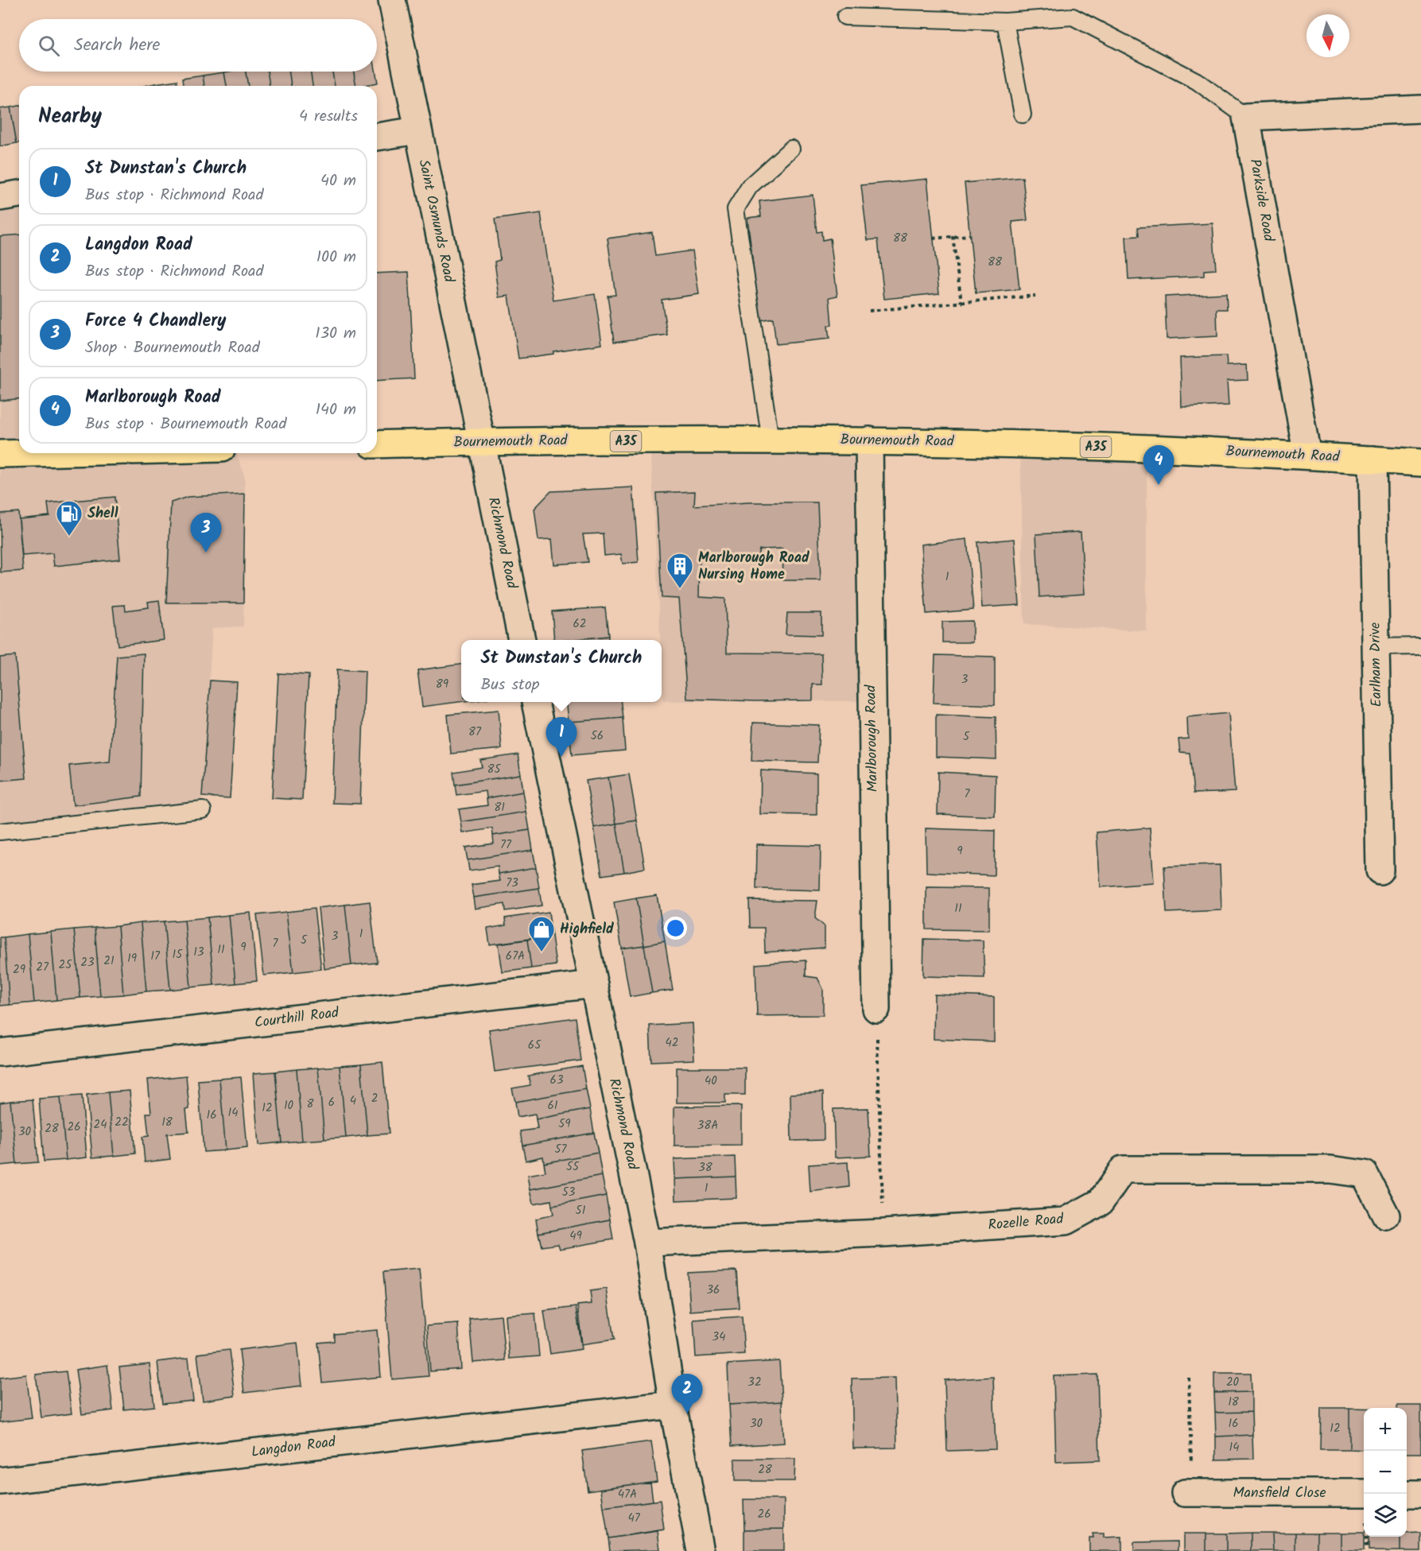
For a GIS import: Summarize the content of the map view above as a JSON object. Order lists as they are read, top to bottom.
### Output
{
  "streets": {
    "highway": ["A35", "Bournemouth Road"],
    "street": [
      "Parkside Road",
      "Saint Osmunds Road",
      "Richmond Road",
      "Earlham Drive",
      "Marlborough Road",
      "Courthill Road",
      "Rozelle Road",
      "Langdon Road",
      "Mansfield Close"
    ]
  },
  "crossings": [
    ["Parkside Road", "Bournemouth Road"],
    ["Saint Osmunds Road", "Bournemouth Road"],
    ["Saint Osmunds Road", "Richmond Road"],
    ["Bournemouth Road", "Richmond Road"],
    ["Bournemouth Road", "Earlham Drive"],
    ["Bournemouth Road", "Marlborough Road"],
    ["Richmond Road", "Courthill Road"],
    ["Richmond Road", "Rozelle Road"],
    ["Richmond Road", "Langdon Road"]
  ],
  "places": {
    "fuel station": ["Shell"],
    "building": ["Marlborough Road Nursing Home"],
    "shop": ["Highfield"]
  },
  "house_numbers": [
    "88",
    "88",
    "1",
    "62",
    "3",
    "89",
    "87",
    "56",
    "5",
    "85",
    "7",
    "81",
    "77",
    "9",
    "73",
    "11",
    "1",
    "3",
    "5",
    "7",
    "9",
    "11",
    "13",
    "15",
    "17",
    "67A",
    "19",
    "21",
    "23",
    "25",
    "27",
    "29",
    "42",
    "65",
    "63",
    "40",
    "2",
    "4",
    "6",
    "8",
    "10",
    "61",
    "12",
    "14",
    "16",
    "22",
    "18",
    "59",
    "24",
    "38A",
    "26",
    "28",
    "30",
    "57",
    "55",
    "38",
    "1",
    "53",
    "51",
    "49",
    "36",
    "34",
    "32",
    "20",
    "18",
    "30",
    "16",
    "12",
    "14",
    "28",
    "47A",
    "26",
    "47"
  ],
  "north": "bottom",
  "page": {
    "search": "Search here",
    "heading": ["Nearby", "4 results"],
    "list": [
      {
        "mark": "1",
        "name": "St Dunstan's Church",
        "note": "Bus stop · Richmond Road",
        "value": "40 m"
      },
      {
        "mark": "2",
        "name": "Langdon Road",
        "note": "Bus stop · Richmond Road",
        "value": "100 m"
      },
      {
        "mark": "3",
        "name": "Force 4 Chandlery",
        "note": "Shop · Bournemouth Road",
        "value": "130 m"
      },
      {
        "mark": "4",
        "name": "Marlborough Road",
        "note": "Bus stop · Bournemouth Road",
        "value": "140 m"
      }
    ],
    "pins": [
      "4",
      "3",
      "1",
      "2"
    ],
    "popup": ["St Dunstan's Church", "Bus stop"],
    "map_buttons": ["+", "−"]
  }
}
